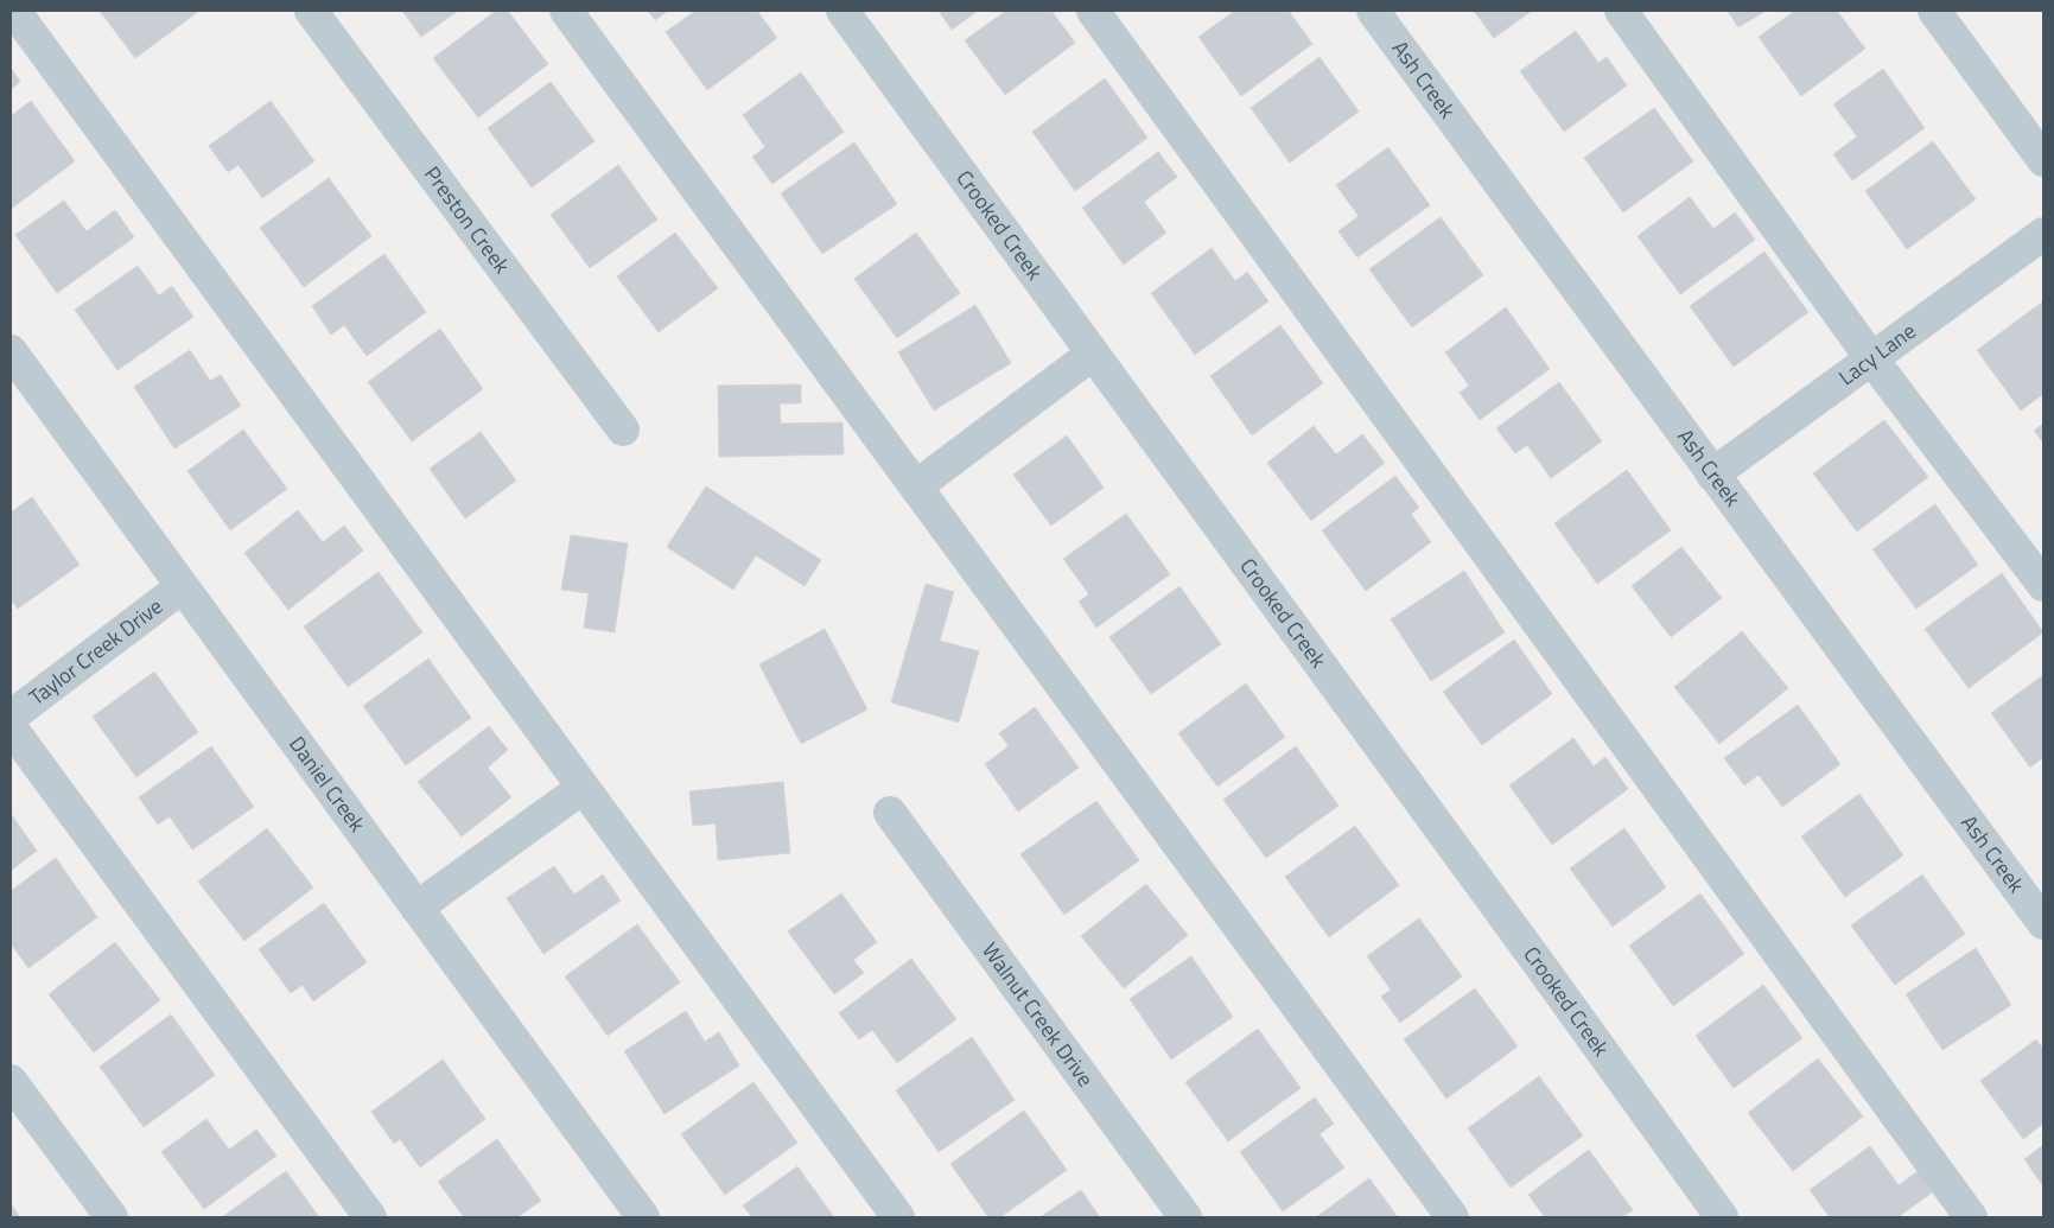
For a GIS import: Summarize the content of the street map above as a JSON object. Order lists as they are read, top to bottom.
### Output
{
  "streets": {
    "street": [
      "Ash Creek",
      "Preston Creek",
      "Crooked Creek",
      "Lacy Lane",
      "Taylor Creek Drive",
      "Daniel Creek",
      "Walnut Creek Drive"
    ]
  },
  "crossings": [
    ["Ash Creek", "Lacy Lane"],
    ["Taylor Creek Drive", "Daniel Creek"]
  ]
}
